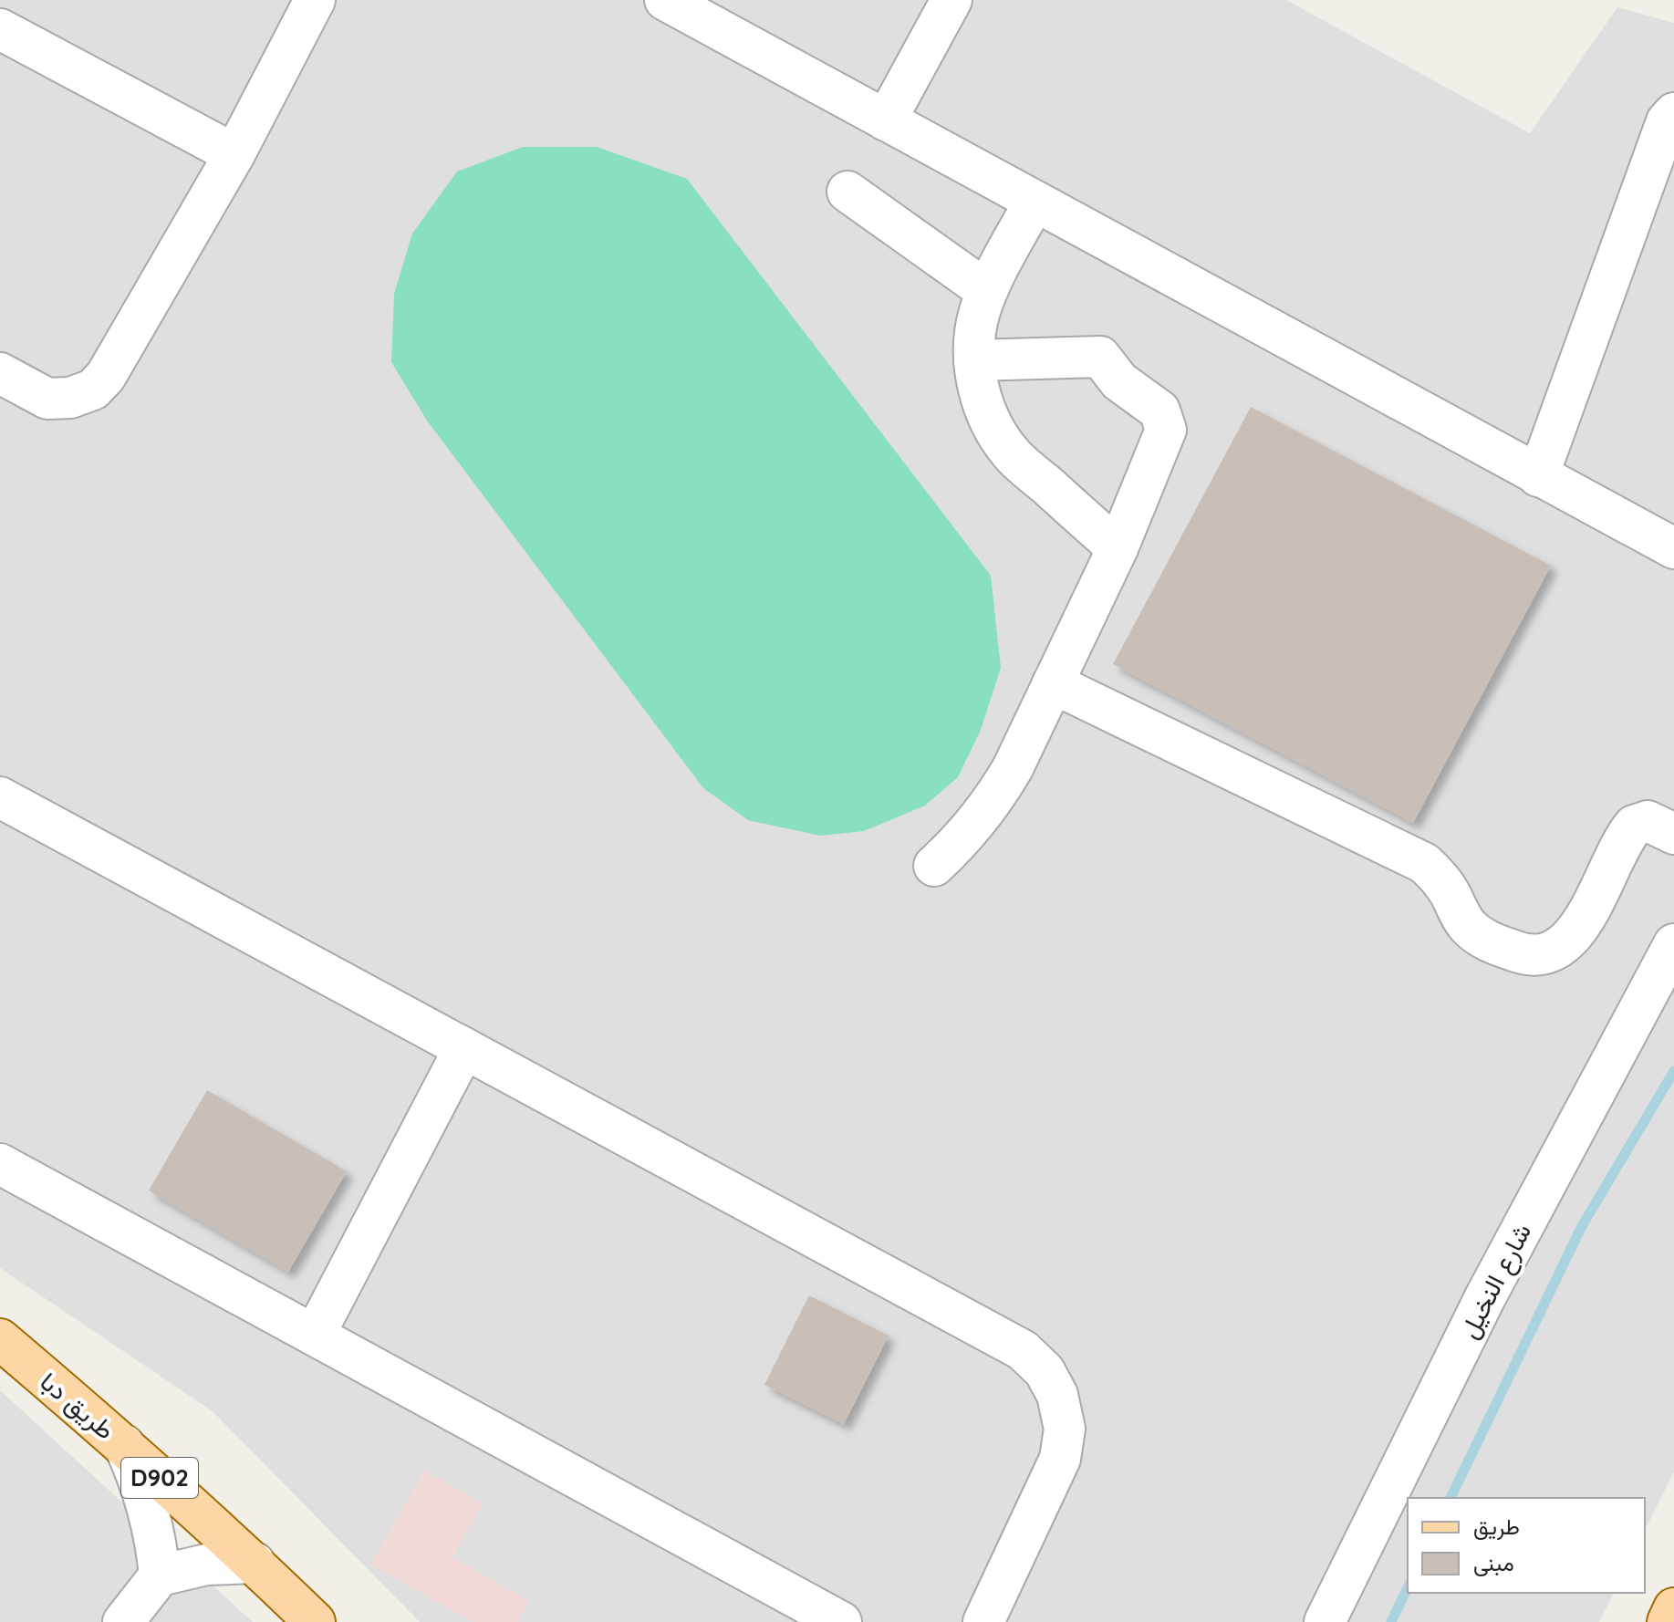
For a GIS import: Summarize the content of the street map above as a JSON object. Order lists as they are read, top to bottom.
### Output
{
  "streets": {
    "main road": ["طريق دبا", "D902"],
    "street": ["شارع النخيل"]
  },
  "legend": ["طريق", "مبنى"]
}
